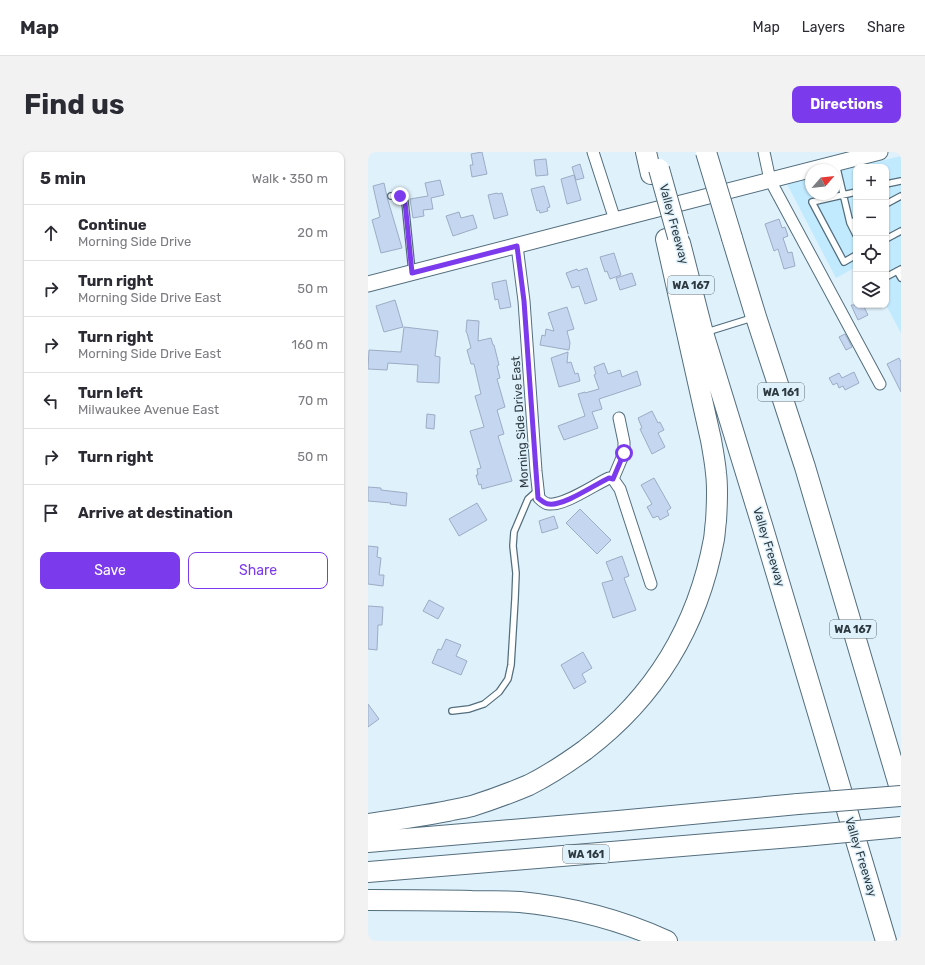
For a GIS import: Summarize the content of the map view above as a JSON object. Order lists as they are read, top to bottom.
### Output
{
  "streets": {
    "highway": ["Valley Freeway", "WA 167", "WA 161"],
    "street": ["Morning Side Drive East"]
  },
  "crossings": [
    ["WA 167", "WA 161"]
  ],
  "north": "top right",
  "page": {
    "header": "Map",
    "nav": ["Map", "Layers", "Share"],
    "buttons": [
      "Directions",
      ["Save", "Share"]
    ],
    "title": "Find us",
    "heading": ["5 min", "Walk · 350 m"],
    "map_buttons": ["+", "−"],
    "list": [
      ["Continue", "Morning Side Drive", "20 m"],
      ["Turn right", "Morning Side Drive East", "50 m"],
      ["Turn right", "Morning Side Drive East", "160 m"],
      ["Turn left", "Milwaukee Avenue East", "70 m"],
      ["Turn right", "50 m"],
      "Arrive at destination"
    ]
  }
}
